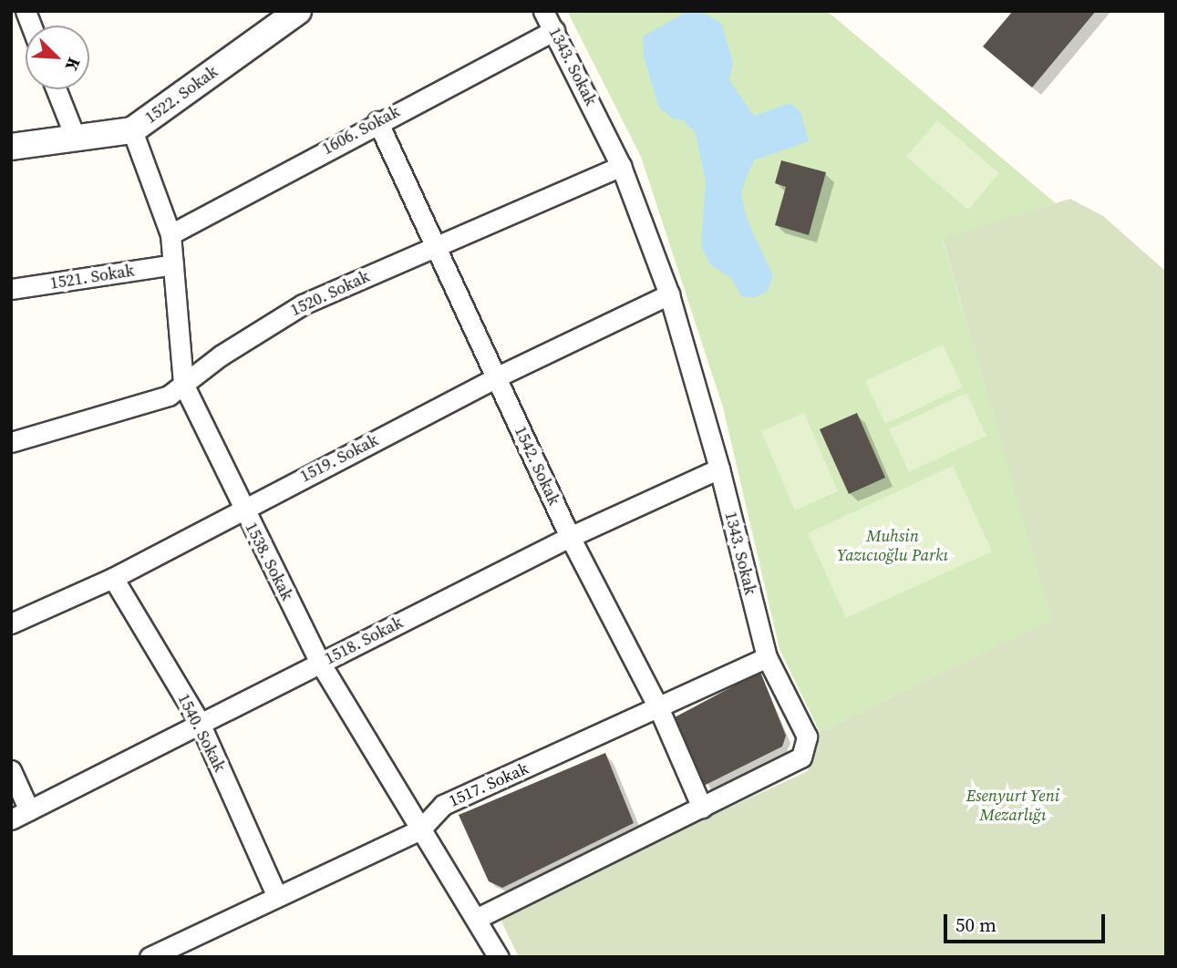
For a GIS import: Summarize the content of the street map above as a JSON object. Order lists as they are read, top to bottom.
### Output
{
  "streets": {
    "street": [
      "1343. Sokak",
      "1522. Sokak",
      "1606. Sokak",
      "1521. Sokak",
      "1520. Sokak",
      "1519. Sokak",
      "1542. Sokak",
      "1538. Sokak",
      "1518. Sokak",
      "1540. Sokak",
      "1517. Sokak"
    ]
  },
  "crossings": [
    ["1343. Sokak", "1606. Sokak"],
    ["1343. Sokak", "1520. Sokak"],
    ["1343. Sokak", "1519. Sokak"],
    ["1343. Sokak", "1542. Sokak"],
    ["1343. Sokak", "1538. Sokak"],
    ["1343. Sokak", "1518. Sokak"],
    ["1343. Sokak", "1517. Sokak"],
    ["1522. Sokak", "1538. Sokak"],
    ["1606. Sokak", "1542. Sokak"],
    ["1606. Sokak", "1538. Sokak"],
    ["1521. Sokak", "1538. Sokak"],
    ["1520. Sokak", "1542. Sokak"],
    ["1520. Sokak", "1538. Sokak"],
    ["1519. Sokak", "1542. Sokak"],
    ["1519. Sokak", "1538. Sokak"],
    ["1519. Sokak", "1540. Sokak"],
    ["1542. Sokak", "1518. Sokak"],
    ["1542. Sokak", "1517. Sokak"],
    ["1538. Sokak", "1518. Sokak"],
    ["1538. Sokak", "1517. Sokak"],
    ["1518. Sokak", "1540. Sokak"],
    ["1540. Sokak", "1517. Sokak"]
  ],
  "parks": ["Muhsin Yazıcıoğlu Parkı", "Esenyurt Yeni Mezarlığı"],
  "scale_bar": "50 m",
  "north": "bottom right"
}
